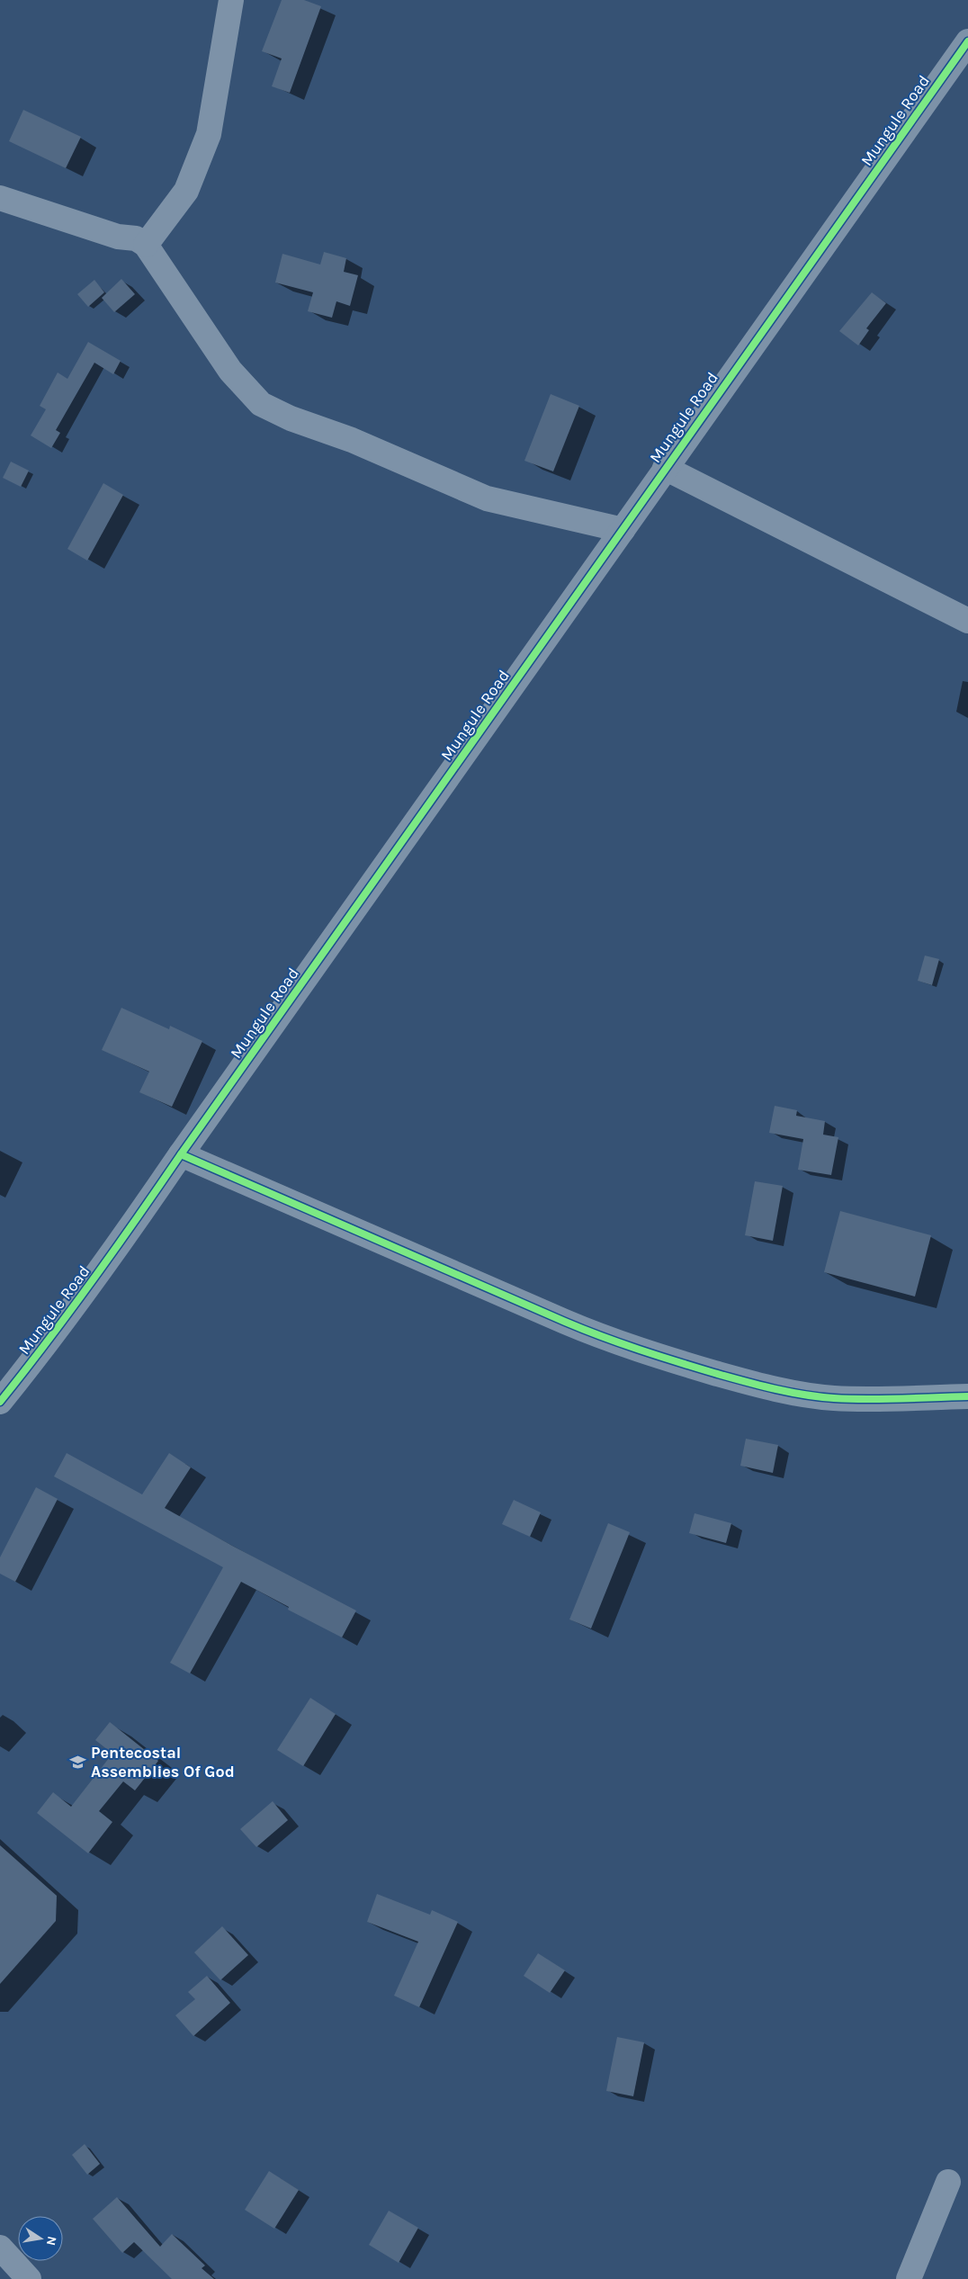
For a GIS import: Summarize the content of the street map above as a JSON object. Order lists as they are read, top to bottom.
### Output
{
  "streets": {
    "street": ["Mungule Road"]
  },
  "places": {
    "school or university": ["Pentecostal Assemblies Of God"]
  },
  "north": "right"
}
